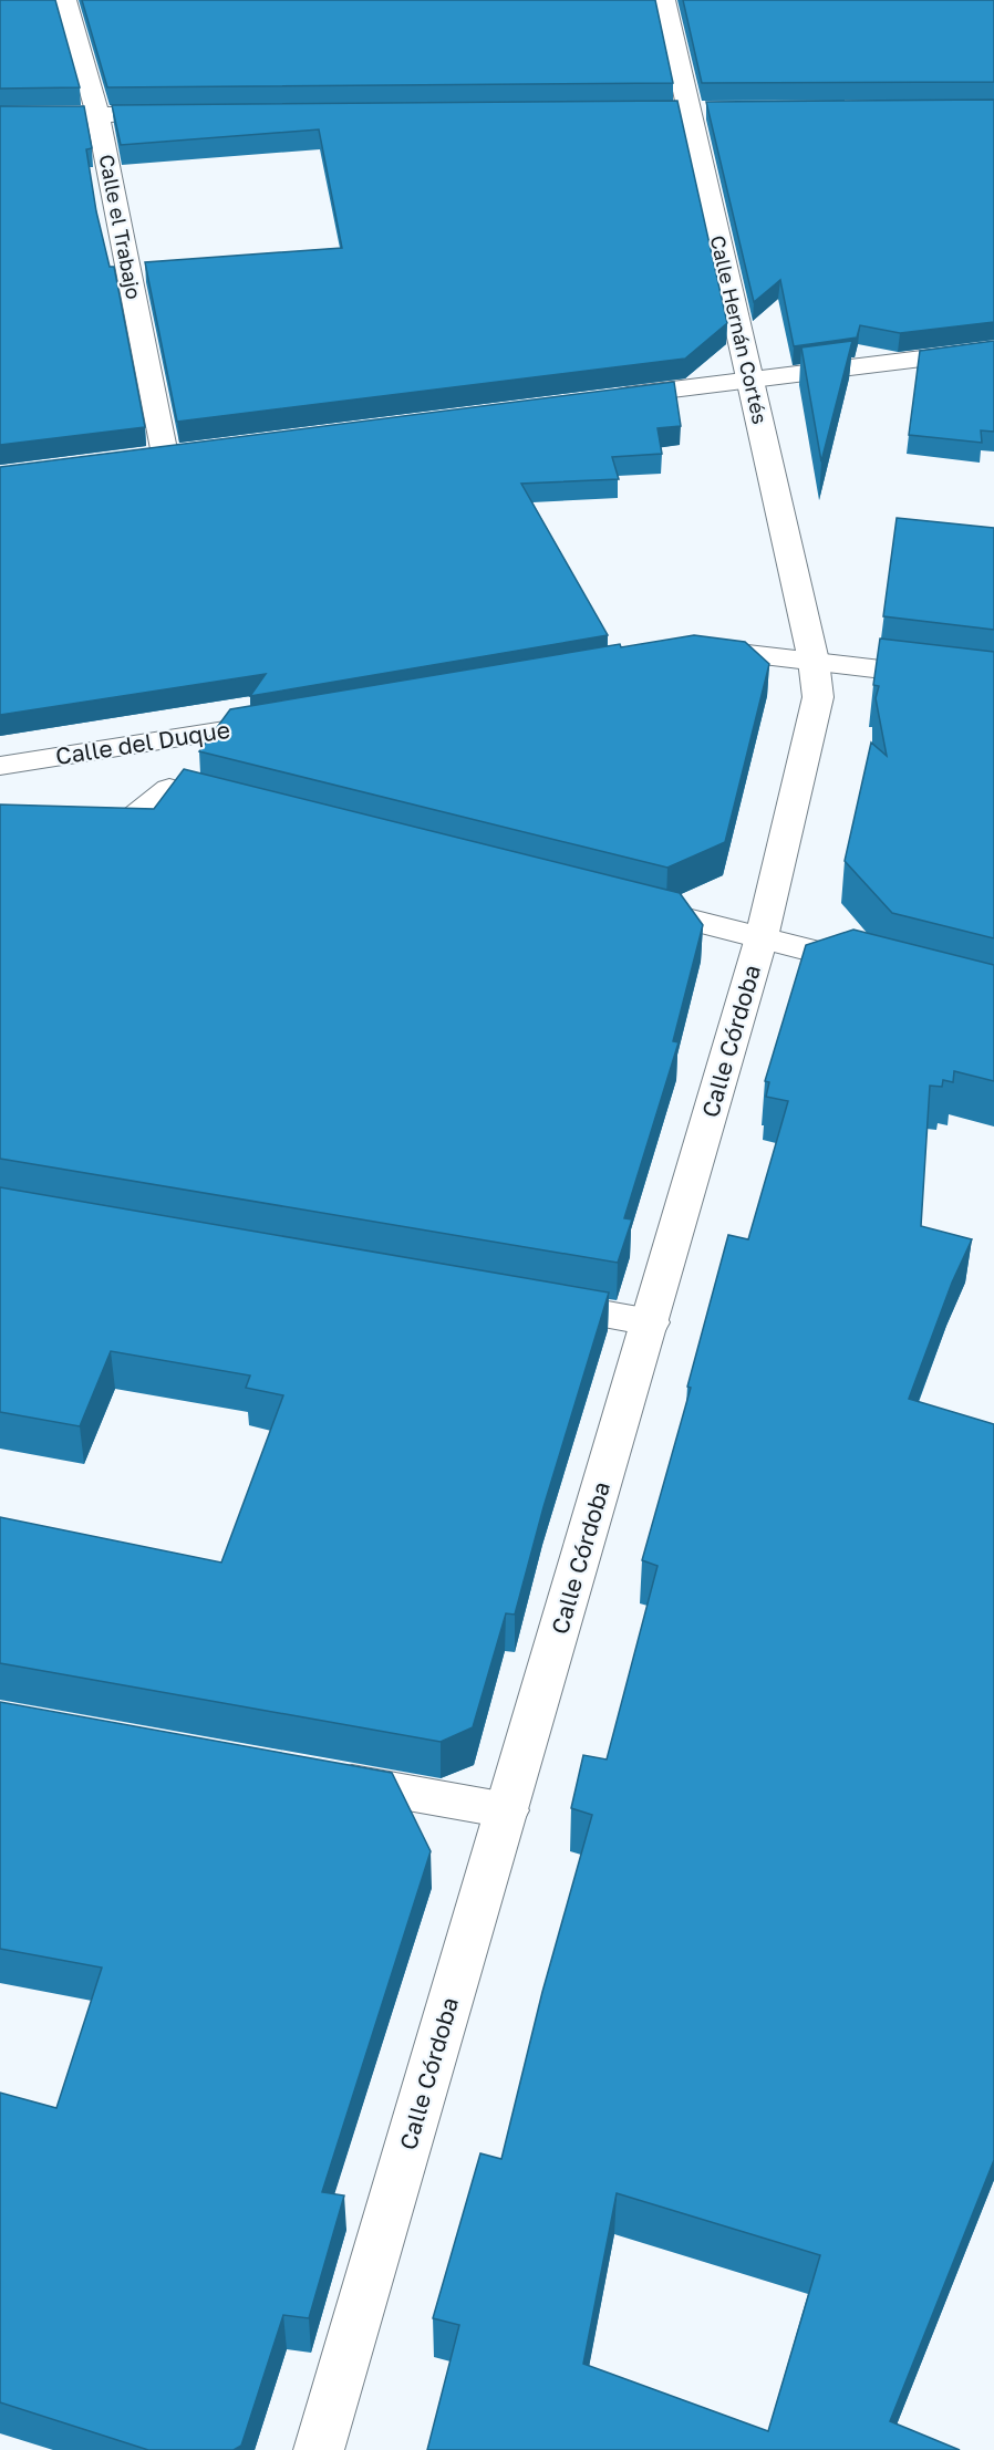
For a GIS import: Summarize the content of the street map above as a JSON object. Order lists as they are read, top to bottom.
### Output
{
  "streets": {
    "main road": [
      "Calle el Trabajo",
      "Calle Hernán Cortés",
      "Calle del Duque",
      "Calle Córdoba"
    ]
  },
  "crossings": [
    ["Calle Hernán Cortés", "Calle Córdoba"]
  ]
}
